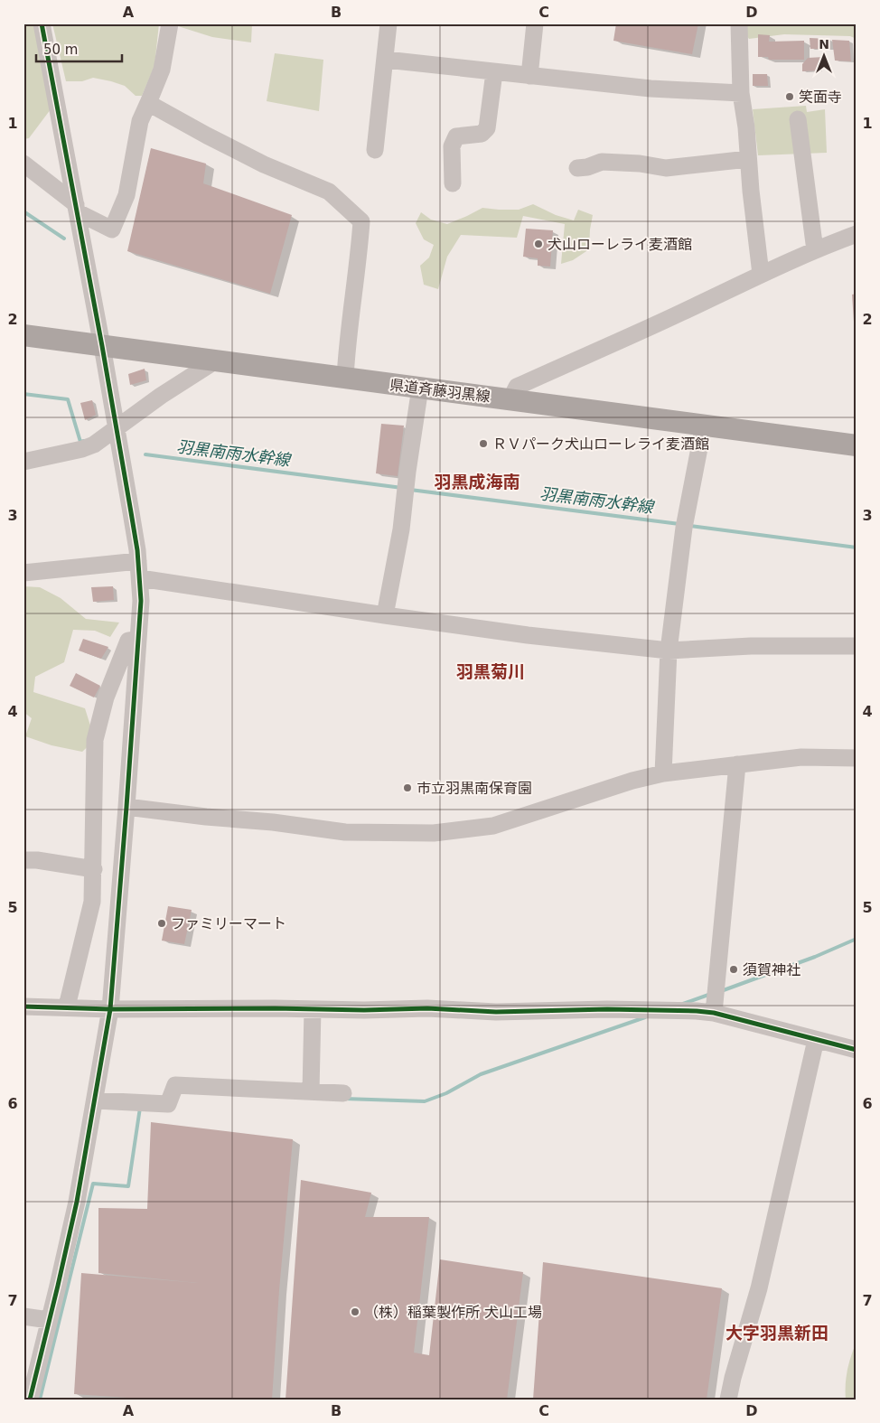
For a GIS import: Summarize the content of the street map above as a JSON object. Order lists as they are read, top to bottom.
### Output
{
  "streets": {
    "main road": ["県道斉藤羽黒線"]
  },
  "districts": ["羽黒成海南", "羽黒菊川", "大字羽黒新田"],
  "water": ["羽黒南雨水幹線"],
  "places": [
    "笑面寺",
    "犬山ローレライ麦酒館",
    "ＲＶパーク犬山ローレライ麦酒館",
    "市立羽黒南保育園",
    "ファミリーマート",
    "須賀神社",
    "（株）稲葉製作所 犬山工場"
  ],
  "scale_bar": "50 m",
  "north": "top",
  "grid": {
    "columns": [
      "A",
      "B",
      "C",
      "D"
    ],
    "rows": [
      "1",
      "2",
      "3",
      "4",
      "5",
      "6",
      "7"
    ]
  }
}
